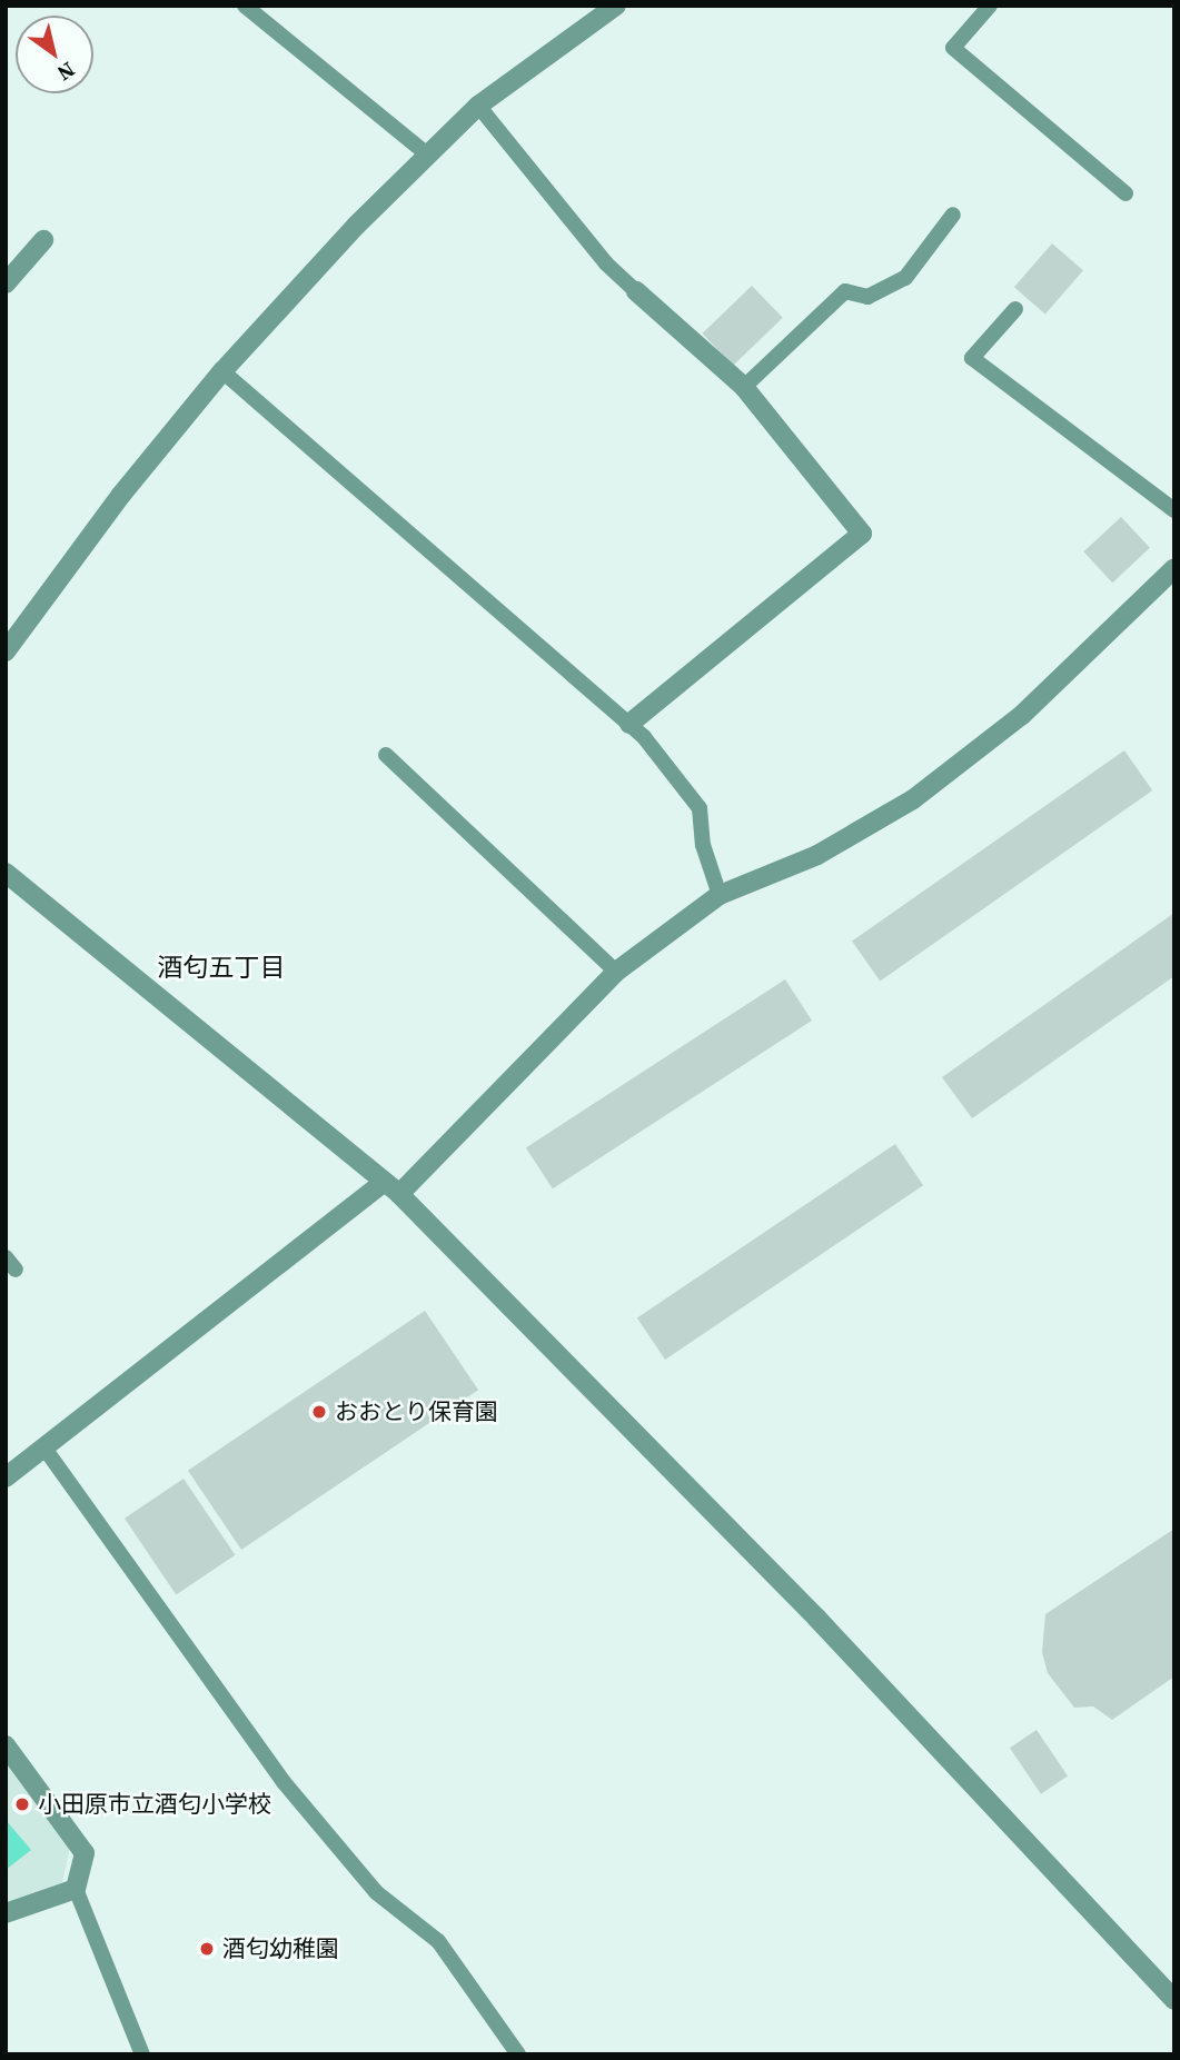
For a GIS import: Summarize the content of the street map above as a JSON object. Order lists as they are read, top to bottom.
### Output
{
  "districts": ["酒匂五丁目"],
  "places": ["おおとり保育園", "小田原市立酒匂小学校", "酒匂幼稚園"],
  "north": "bottom right"
}
